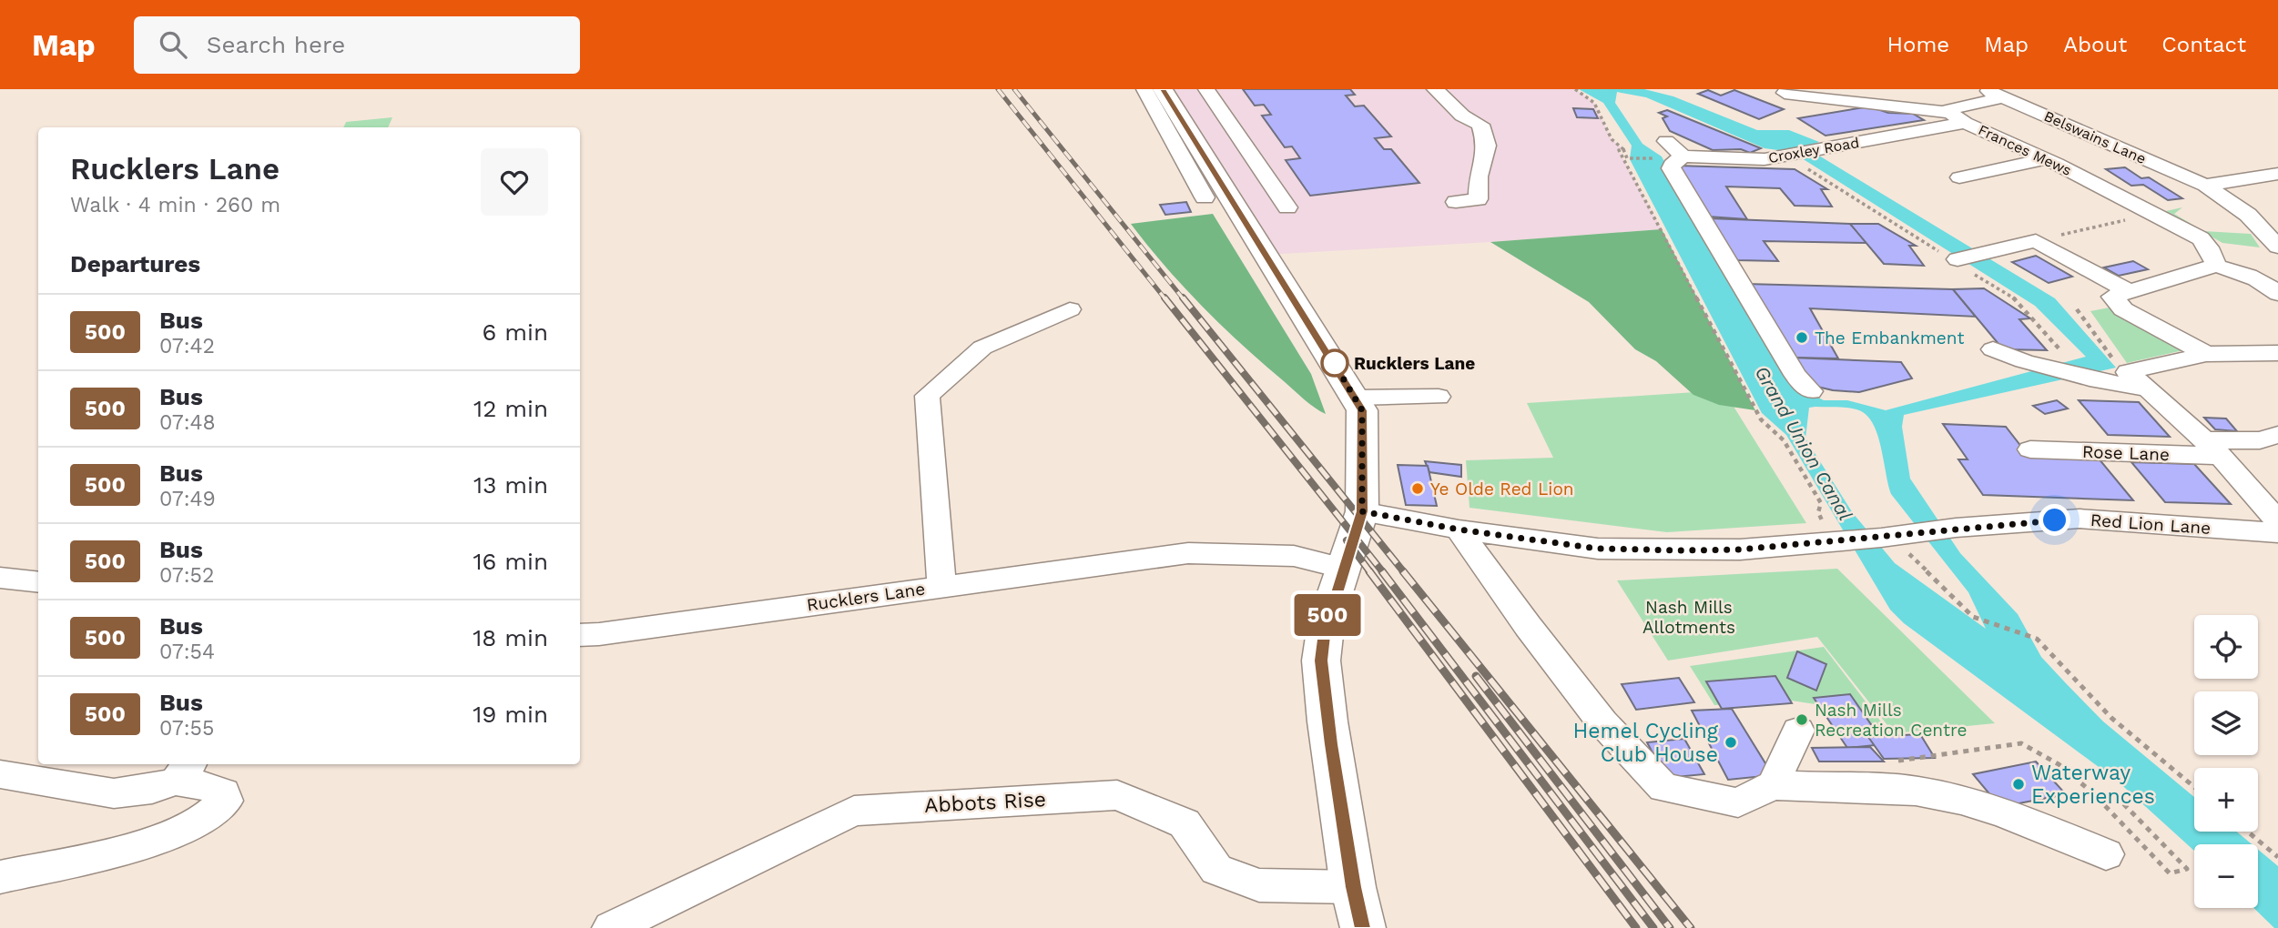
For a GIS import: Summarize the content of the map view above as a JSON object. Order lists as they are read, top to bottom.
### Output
{
  "streets": {
    "street": [
      "Belswains Lane",
      "Croxley Road",
      "Frances Mews",
      "Rose Lane",
      "Red Lion Lane",
      "Rucklers Lane",
      "Abbots Rise"
    ]
  },
  "crossings": [
    ["Belswains Lane", "Frances Mews"],
    ["Croxley Road", "Frances Mews"]
  ],
  "water": ["Grand Union Canal"],
  "parks": ["Nash Mills Allotments"],
  "places": [
    "The Embankment",
    "Rucklers Lane",
    "Ye Olde Red Lion",
    "Nash Mills Recreation Centre",
    "Hemel Cycling Club House",
    "Waterway Experiences"
  ],
  "lines": ["bus line 500"],
  "page": {
    "header": "Map",
    "search": "Search here",
    "nav": [
      "Home",
      "Map",
      "About",
      "Contact"
    ],
    "on_map": "500",
    "heading": [
      ["Rucklers Lane", "Walk · 4 min · 260 m"],
      "Departures"
    ],
    "list": [
      {
        "mark": "500",
        "name": "Bus",
        "note": "07:42",
        "value": "6 min"
      },
      {
        "mark": "500",
        "name": "Bus",
        "note": "07:48",
        "value": "12 min"
      },
      {
        "mark": "500",
        "name": "Bus",
        "note": "07:49",
        "value": "13 min"
      },
      {
        "mark": "500",
        "name": "Bus",
        "note": "07:52",
        "value": "16 min"
      },
      {
        "mark": "500",
        "name": "Bus",
        "note": "07:54",
        "value": "18 min"
      },
      {
        "mark": "500",
        "name": "Bus",
        "note": "07:55",
        "value": "19 min"
      }
    ],
    "map_buttons": ["+", "−"]
  }
}
